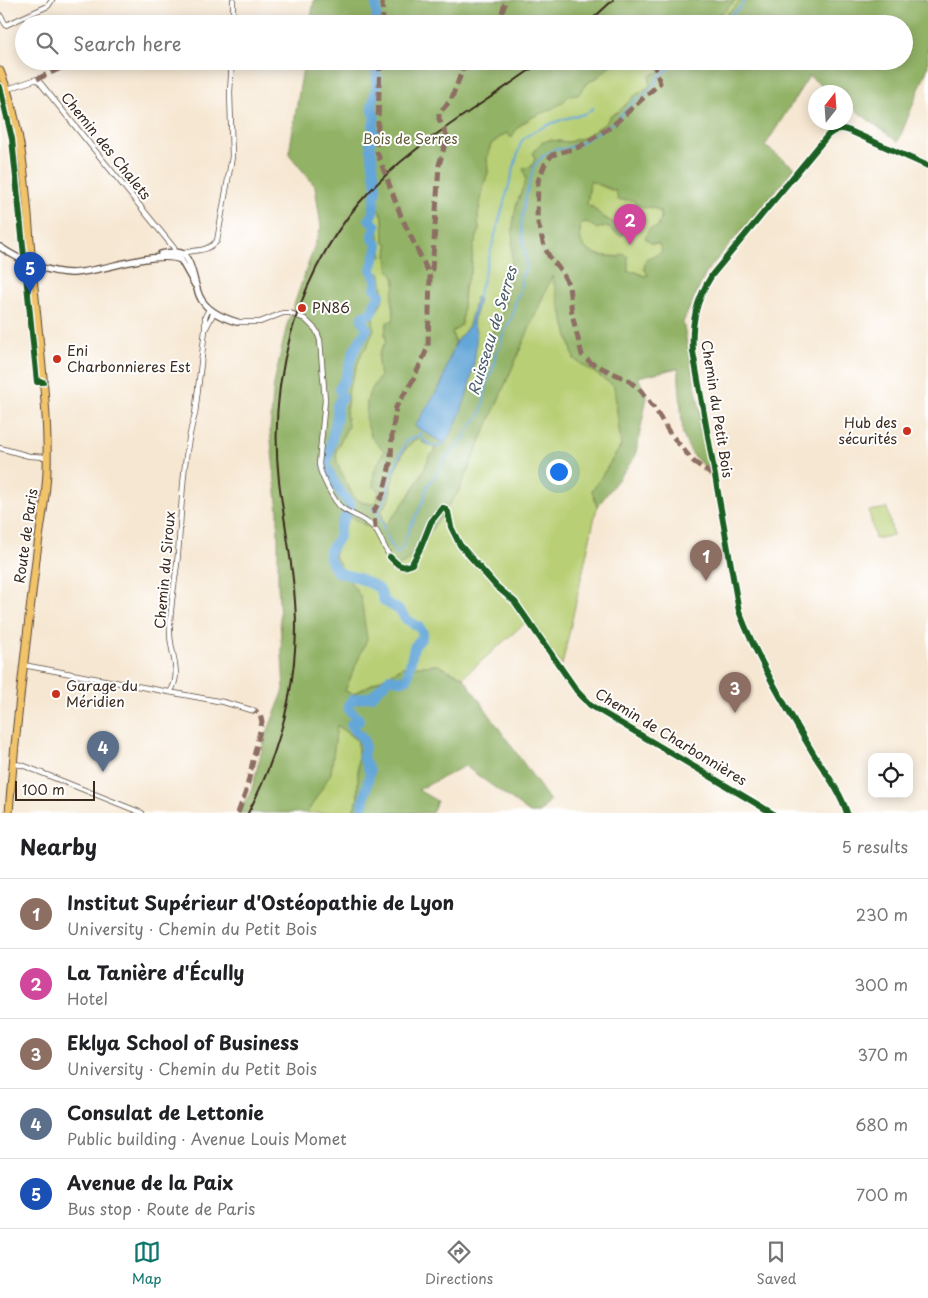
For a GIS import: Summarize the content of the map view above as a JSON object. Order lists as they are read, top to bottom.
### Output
{
  "streets": {
    "main road": ["Route de Paris"],
    "street": [
      "Chemin des Chalets",
      "Chemin du Petit Bois",
      "Chemin du Siroux",
      "Chemin de Charbonnières"
    ]
  },
  "crossings": [
    ["Chemin des Chalets", "Route de Paris"]
  ],
  "water": ["Ruisseau de Serres"],
  "parks": ["Bois de Serres"],
  "places": [
    "PN86",
    "Eni Charbonnieres Est",
    "Hub des sécurités",
    "Garage du Méridien"
  ],
  "scale_bar": "100 m",
  "north": "top",
  "page": {
    "search": "Search here",
    "pins": [
      "2",
      "5",
      "1",
      "3",
      "4"
    ],
    "scale": "100 m",
    "heading": ["Nearby", "5 results"],
    "list": [
      {
        "mark": "1",
        "name": "Institut Supérieur d'Ostéopathie de Lyon",
        "note": "University · Chemin du Petit Bois",
        "value": "230 m"
      },
      {
        "mark": "2",
        "name": "La Tanière d'Écully",
        "note": "Hotel",
        "value": "300 m"
      },
      {
        "mark": "3",
        "name": "Eklya School of Business",
        "note": "University · Chemin du Petit Bois",
        "value": "370 m"
      },
      {
        "mark": "4",
        "name": "Consulat de Lettonie",
        "note": "Public building · Avenue Louis Momet",
        "value": "680 m"
      },
      {
        "mark": "5",
        "name": "Avenue de la Paix",
        "note": "Bus stop · Route de Paris",
        "value": "700 m"
      }
    ],
    "nav": ["Map", "Directions", "Saved"]
  }
}
